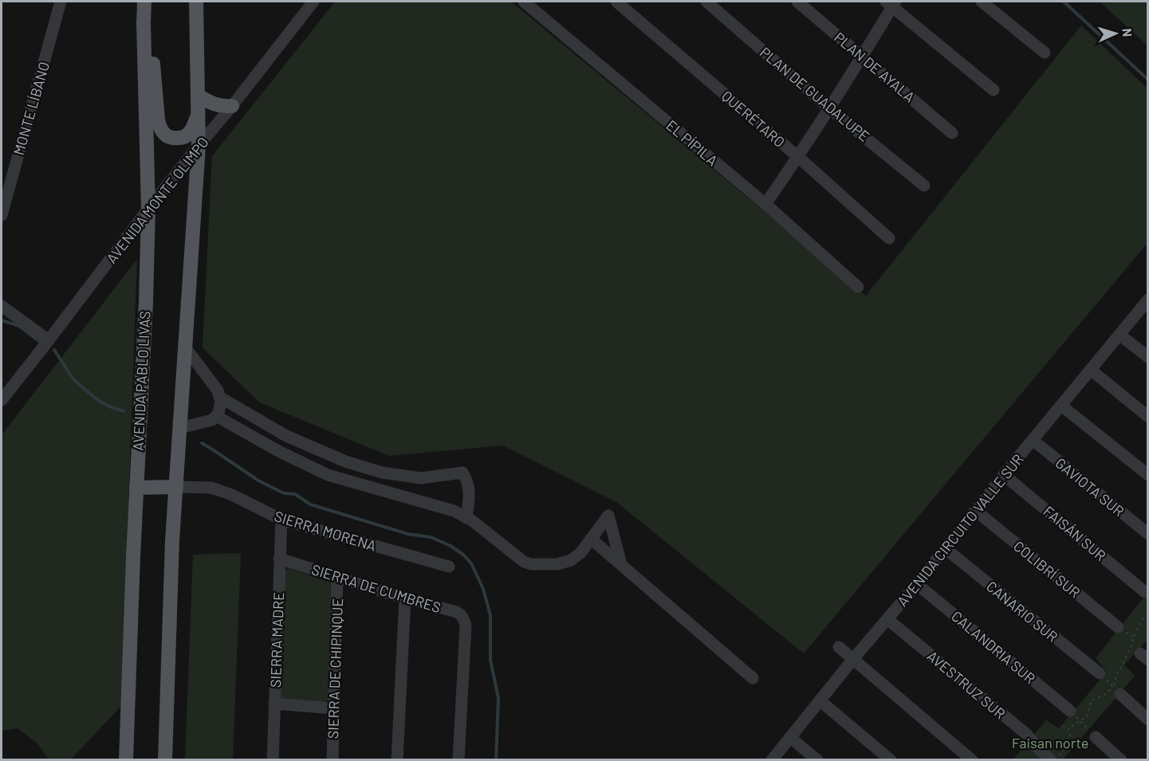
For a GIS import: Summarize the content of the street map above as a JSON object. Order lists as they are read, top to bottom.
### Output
{
  "streets": {
    "main road": ["AVENIDA PABLO LIVAS"],
    "street": [
      "PLAN DE AYALA",
      "PLAN DE GUADALUPE",
      "MONTE LÍBANO",
      "QUERÉTARO",
      "EL PÍPILA",
      "AVENIDA MONTE OLIMPO",
      "GAVIOTA SUR",
      "AVENIDA CIRCUITO VALLE SUR",
      "SIERRA MORENA",
      "FAISÁN SUR",
      "COLIBRÍ SUR",
      "SIERRA DE CUMBRES",
      "CANARIO SUR",
      "SIERRA MADRE",
      "CALANDRIA SUR",
      "SIERRA DE CHIPINQUE",
      "AVESTRUZ SUR"
    ]
  },
  "crossings": [
    ["AVENIDA MONTE OLIMPO", "AVENIDA PABLO LIVAS"],
    ["GAVIOTA SUR", "AVENIDA CIRCUITO VALLE SUR"],
    ["AVENIDA CIRCUITO VALLE SUR", "FAISÁN SUR"],
    ["AVENIDA CIRCUITO VALLE SUR", "COLIBRÍ SUR"],
    ["AVENIDA CIRCUITO VALLE SUR", "CANARIO SUR"],
    ["AVENIDA CIRCUITO VALLE SUR", "CALANDRIA SUR"],
    ["AVENIDA CIRCUITO VALLE SUR", "AVESTRUZ SUR"],
    ["SIERRA MORENA", "SIERRA MADRE"],
    ["SIERRA DE CUMBRES", "SIERRA MADRE"],
    ["SIERRA DE CUMBRES", "SIERRA DE CHIPINQUE"]
  ],
  "parks": ["Faisan norte"],
  "north": "right"
}
